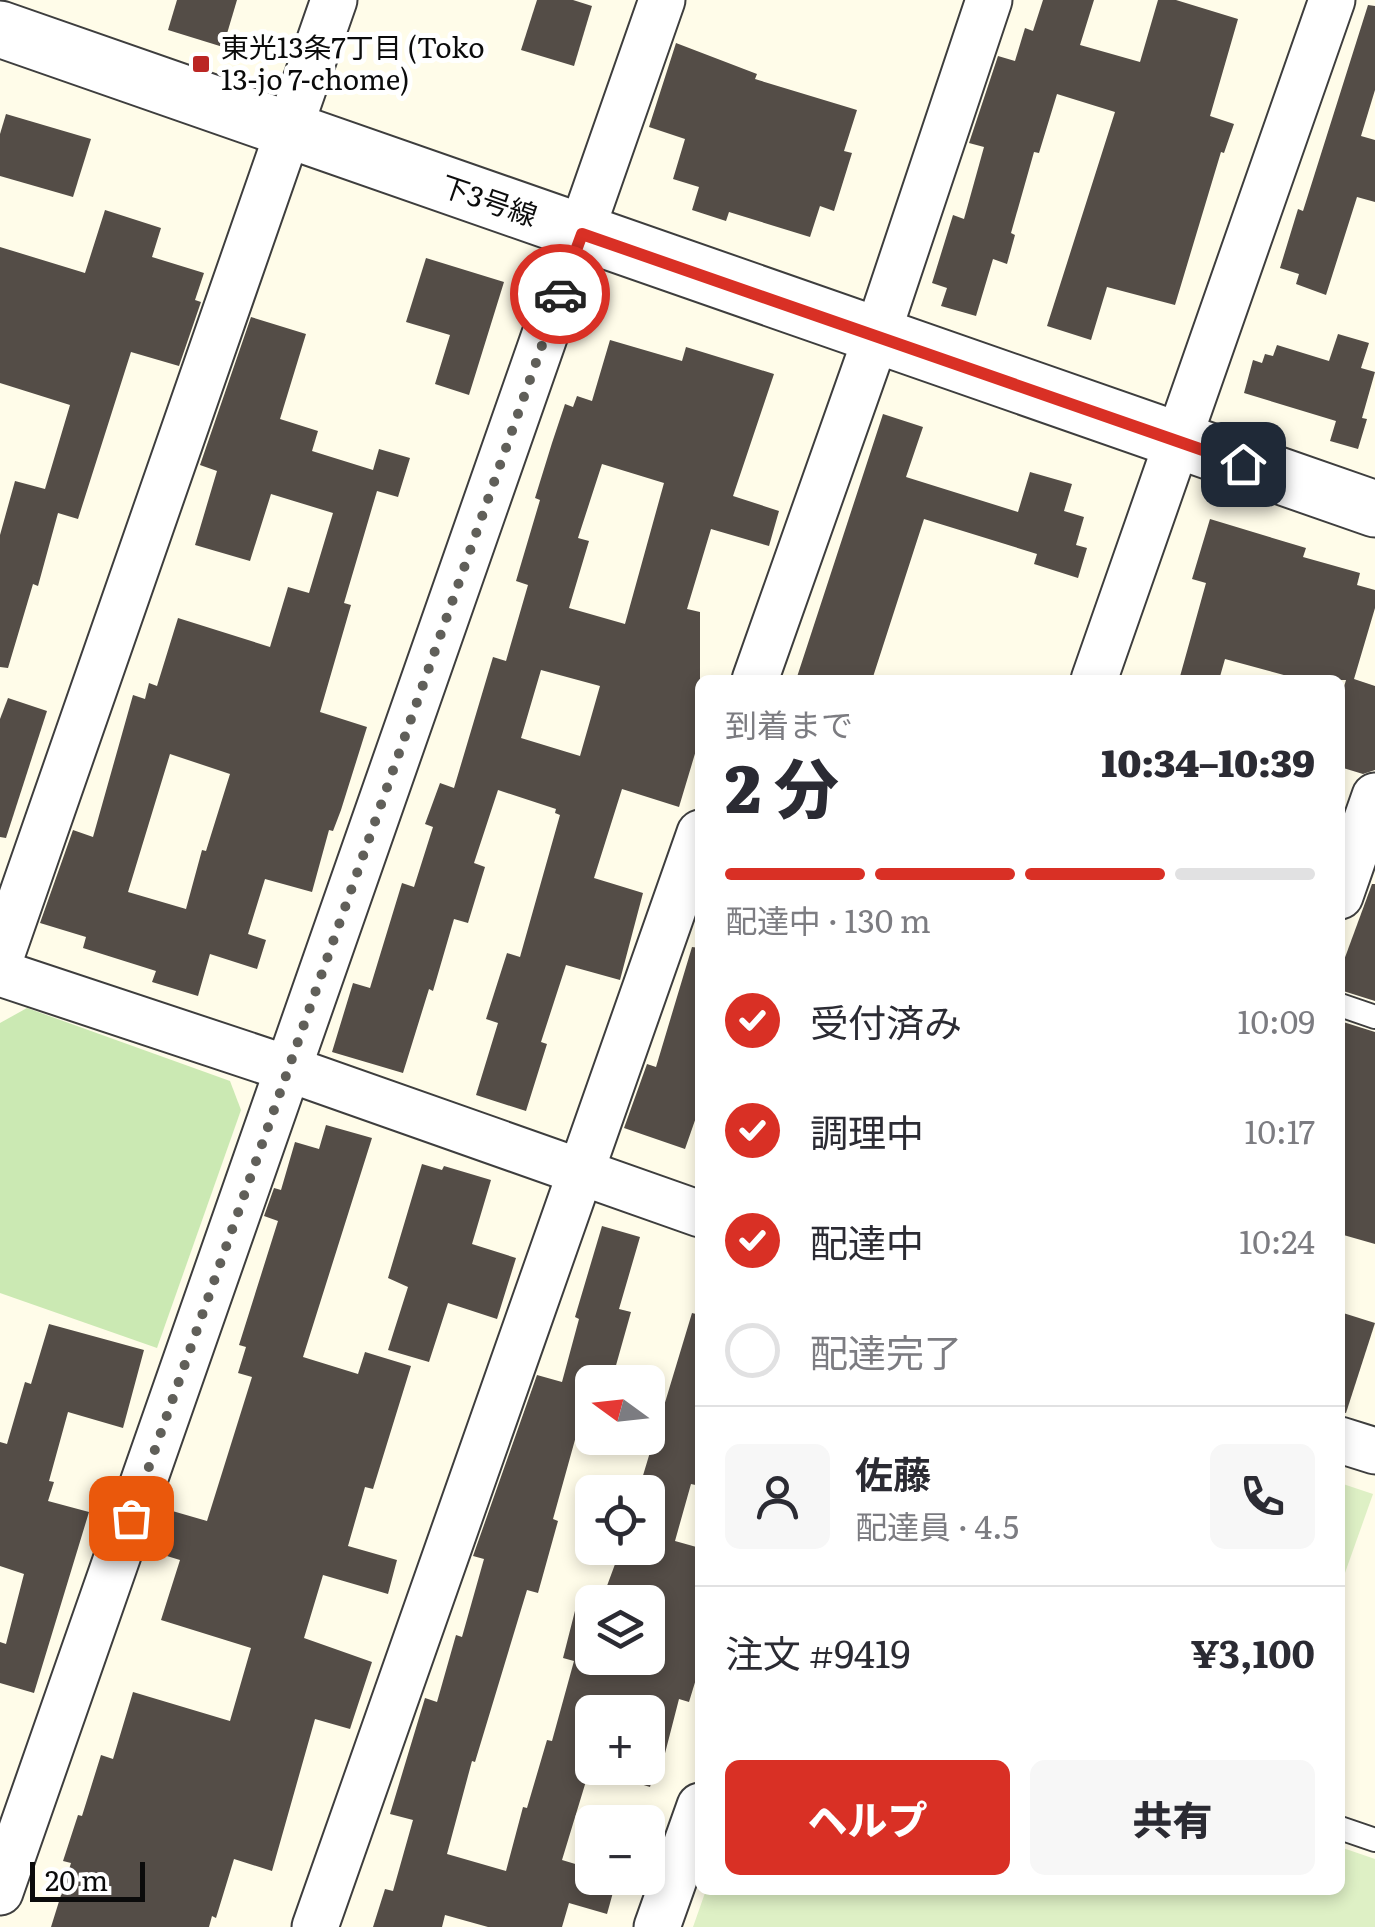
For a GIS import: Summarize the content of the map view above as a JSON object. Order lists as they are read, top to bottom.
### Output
{
  "streets": {
    "street": ["下3号線"]
  },
  "places": {
    "transit": ["東光13条7丁目 (Toko 13-jo 7-chome)"]
  },
  "scale_bar": "20 m",
  "north": "left",
  "page": {
    "heading": ["2 分", "到着まで", "10:34–10:39"],
    "panel": [
      "佐藤",
      "配達員 · 4.5",
      "注文 #9419",
      "¥3,100"
    ],
    "bar": "配達中 · 130 m",
    "list": [
      ["受付済み", "10:09"],
      ["調理中", "10:17"],
      ["配達中", "10:24"],
      "配達完了"
    ],
    "map_buttons": ["+", "−"],
    "buttons": ["ヘルプ", "共有"],
    "scale": "20 m"
  }
}
